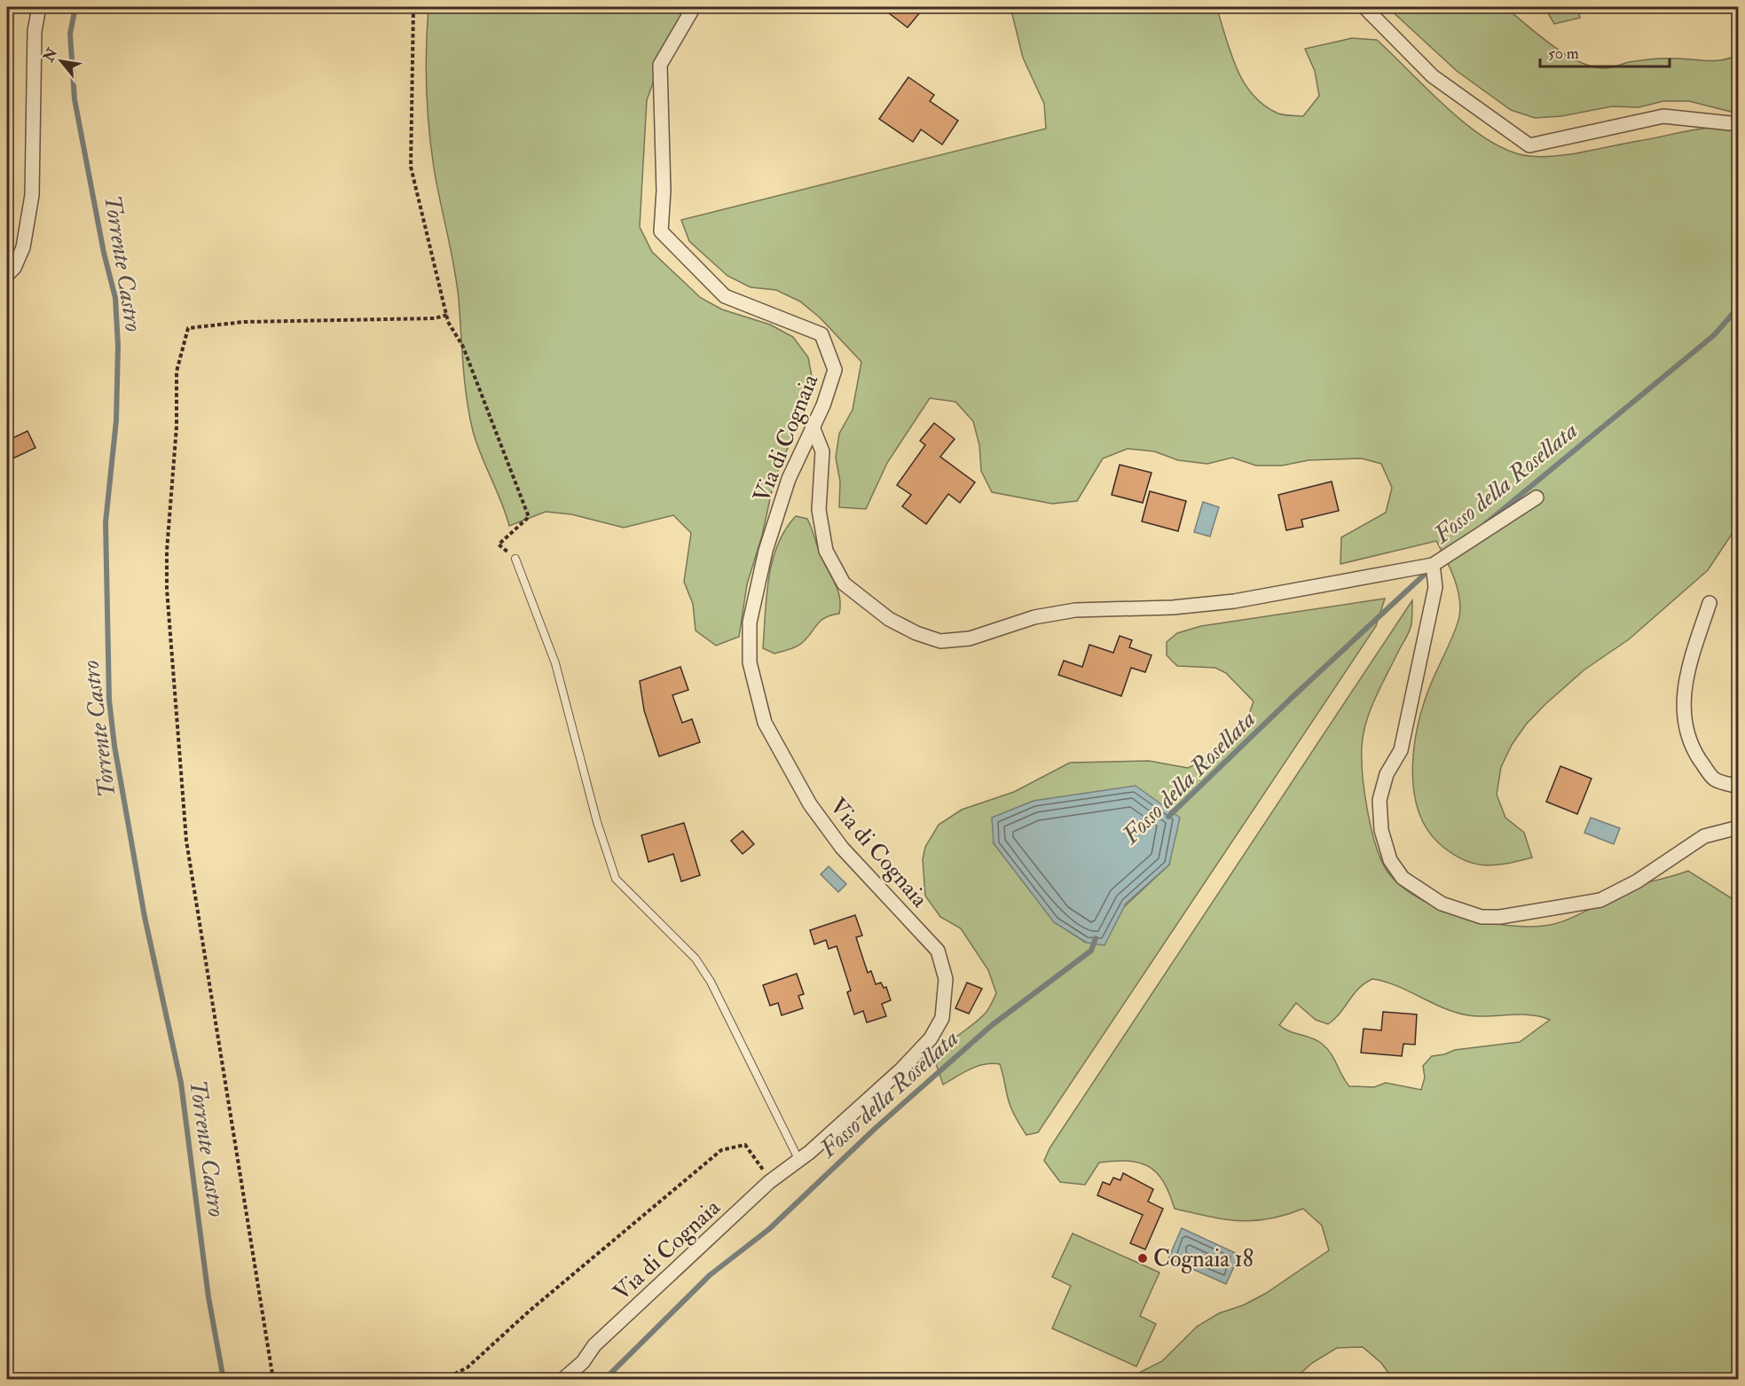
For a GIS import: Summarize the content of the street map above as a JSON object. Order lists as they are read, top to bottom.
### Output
{
  "streets": {
    "street": ["Via di Cognaia"]
  },
  "water": ["Torrente Castro", "Fosso della Rosellata"],
  "places": ["Cognaia 18"],
  "scale_bar": "50 m",
  "north": "top left"
}
